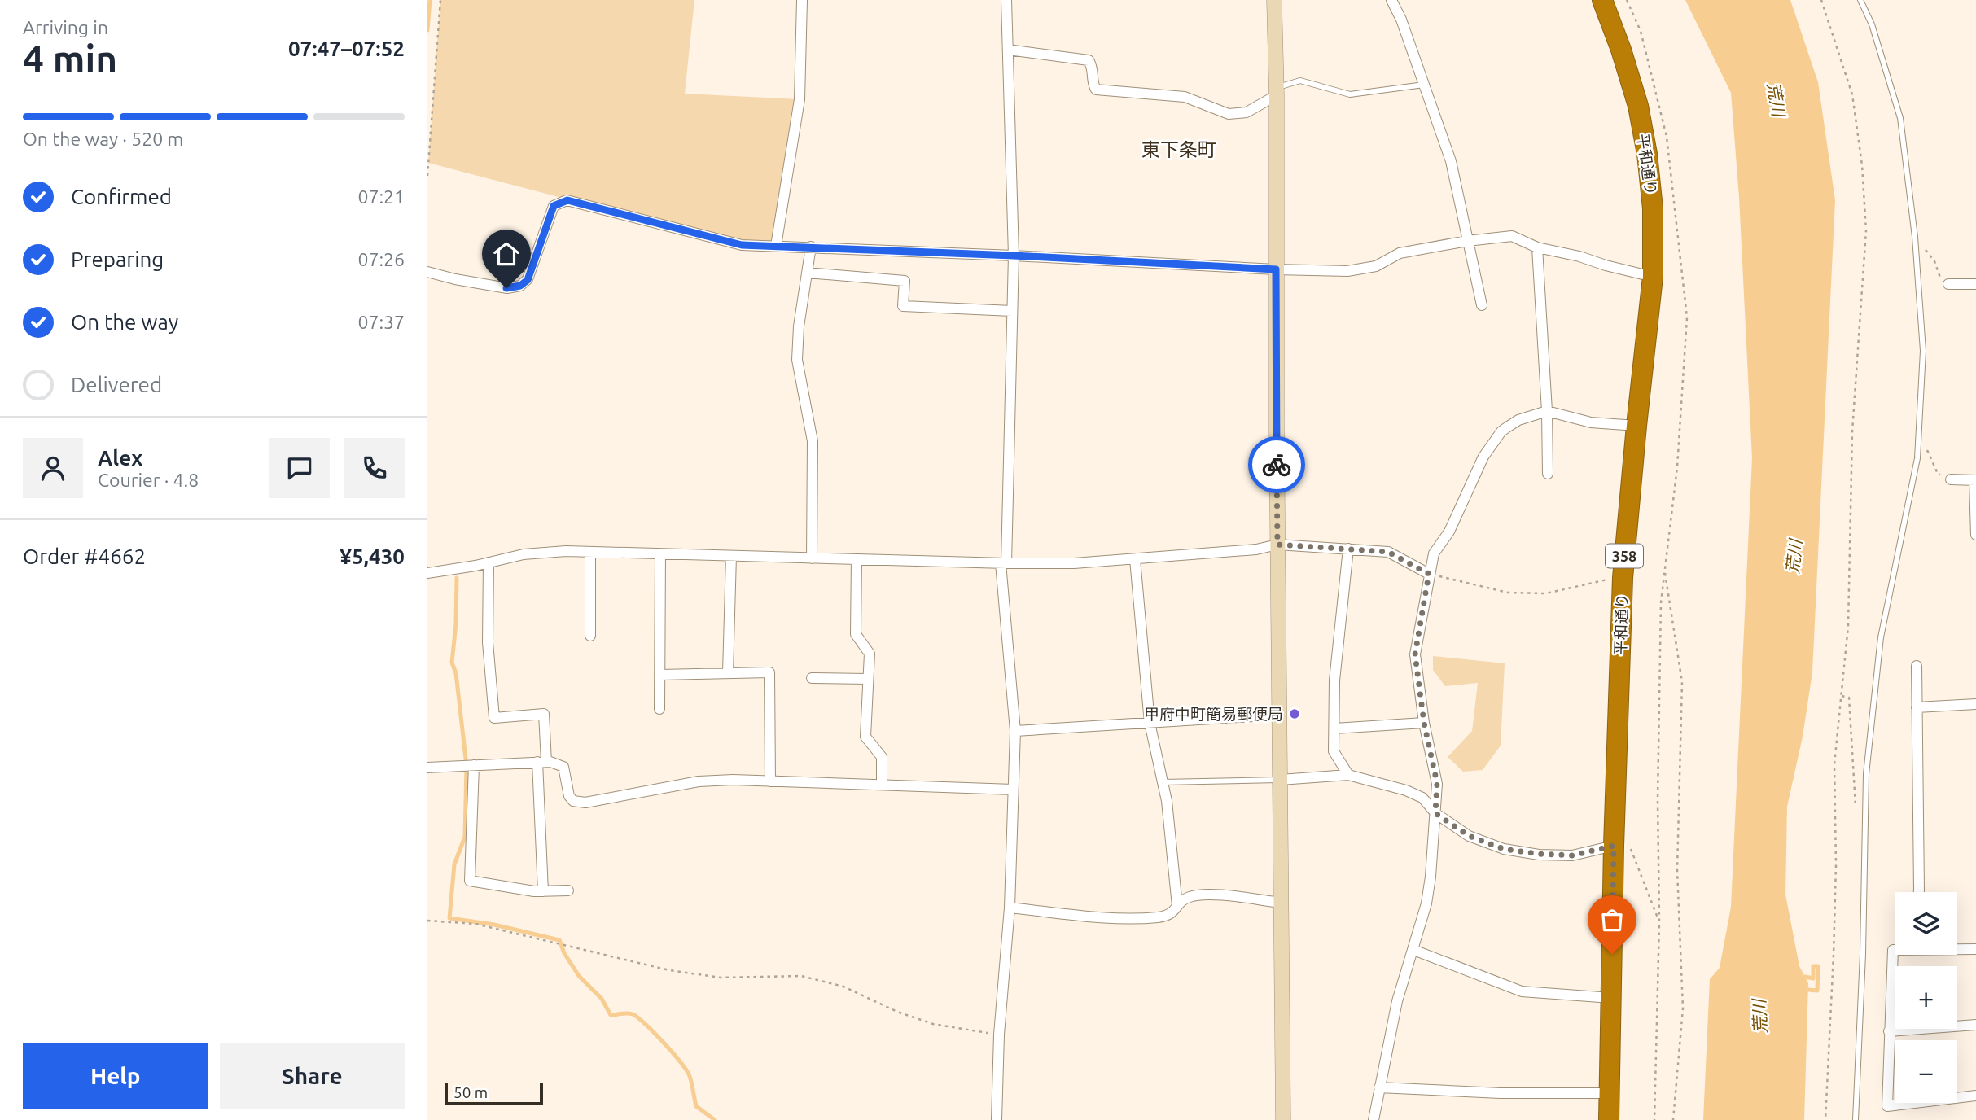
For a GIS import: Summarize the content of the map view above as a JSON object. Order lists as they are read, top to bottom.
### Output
{
  "streets": {
    "highway": ["平和通り", "358"]
  },
  "districts": ["東下条町"],
  "water": ["荒川"],
  "places": ["甲府中町簡易郵便局"],
  "scale_bar": "50 m",
  "page": {
    "heading": ["4 min", "Arriving in", "07:47–07:52"],
    "panel": [
      "Alex",
      "Courier · 4.8",
      "Order #4662",
      "¥5,430"
    ],
    "bar": "On the way · 520 m",
    "list": [
      ["Confirmed", "07:21"],
      ["Preparing", "07:26"],
      ["On the way", "07:37"],
      "Delivered"
    ],
    "map_buttons": ["+", "−"],
    "buttons": ["Help", "Share"],
    "scale": "50 m"
  }
}
